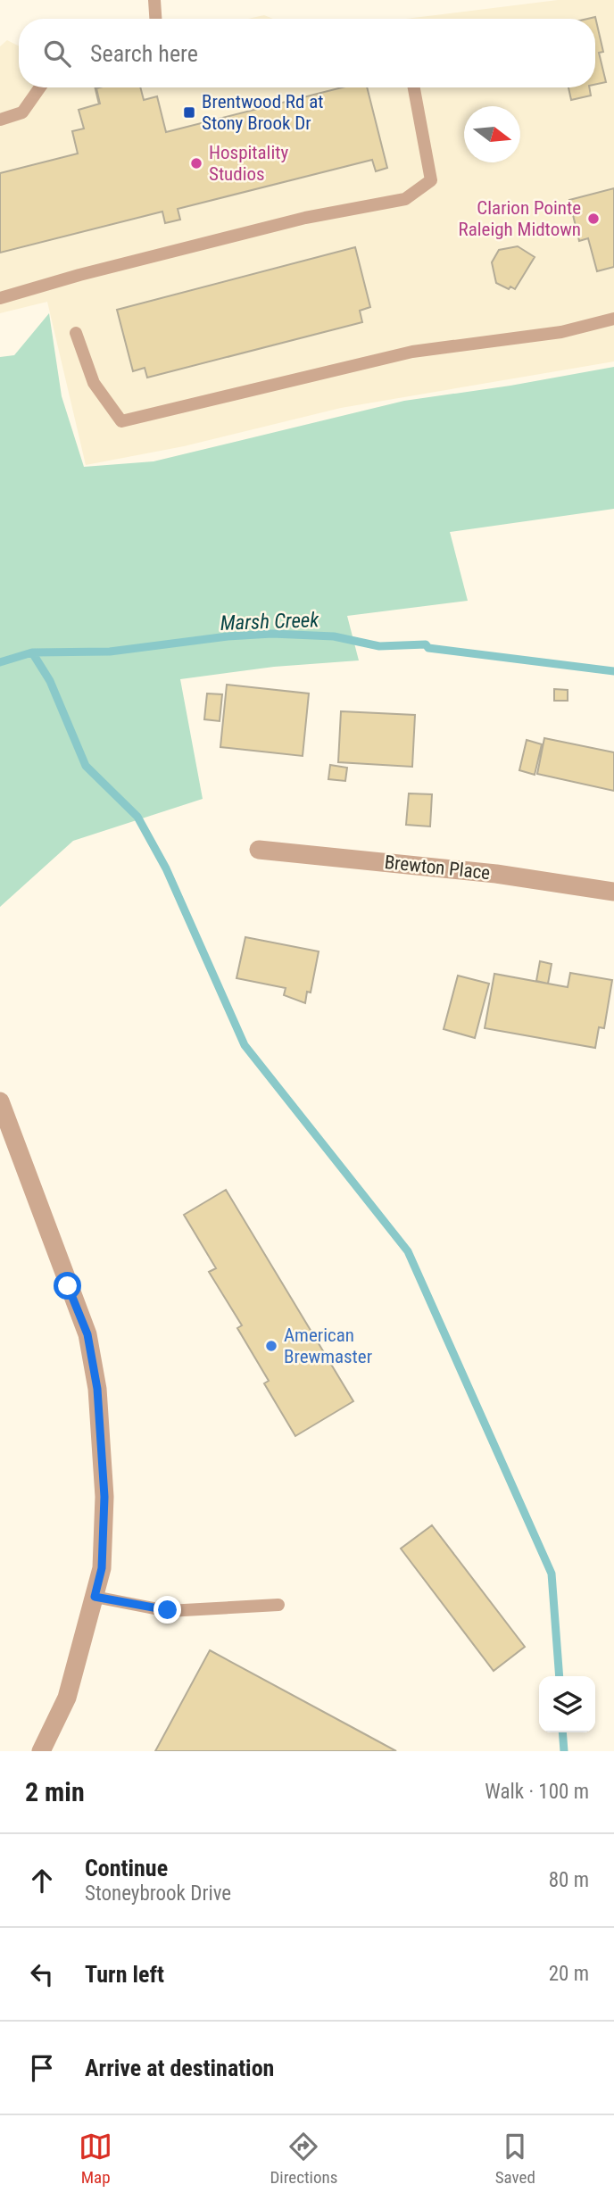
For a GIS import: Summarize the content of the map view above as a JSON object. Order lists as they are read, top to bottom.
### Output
{
  "streets": {
    "street": ["Brewton Place"]
  },
  "water": ["Marsh Creek"],
  "places": {
    "transit": ["Brentwood Rd at Stony Brook Dr"],
    "other": ["Hospitality Studios", "Clarion Pointe Raleigh Midtown", "American Brewmaster"]
  },
  "north": "right",
  "page": {
    "search": "Search here",
    "heading": ["2 min", "Walk · 100 m"],
    "list": [
      ["Continue", "Stoneybrook Drive", "80 m"],
      ["Turn left", "20 m"],
      "Arrive at destination"
    ],
    "nav": ["Map", "Directions", "Saved"]
  }
}
